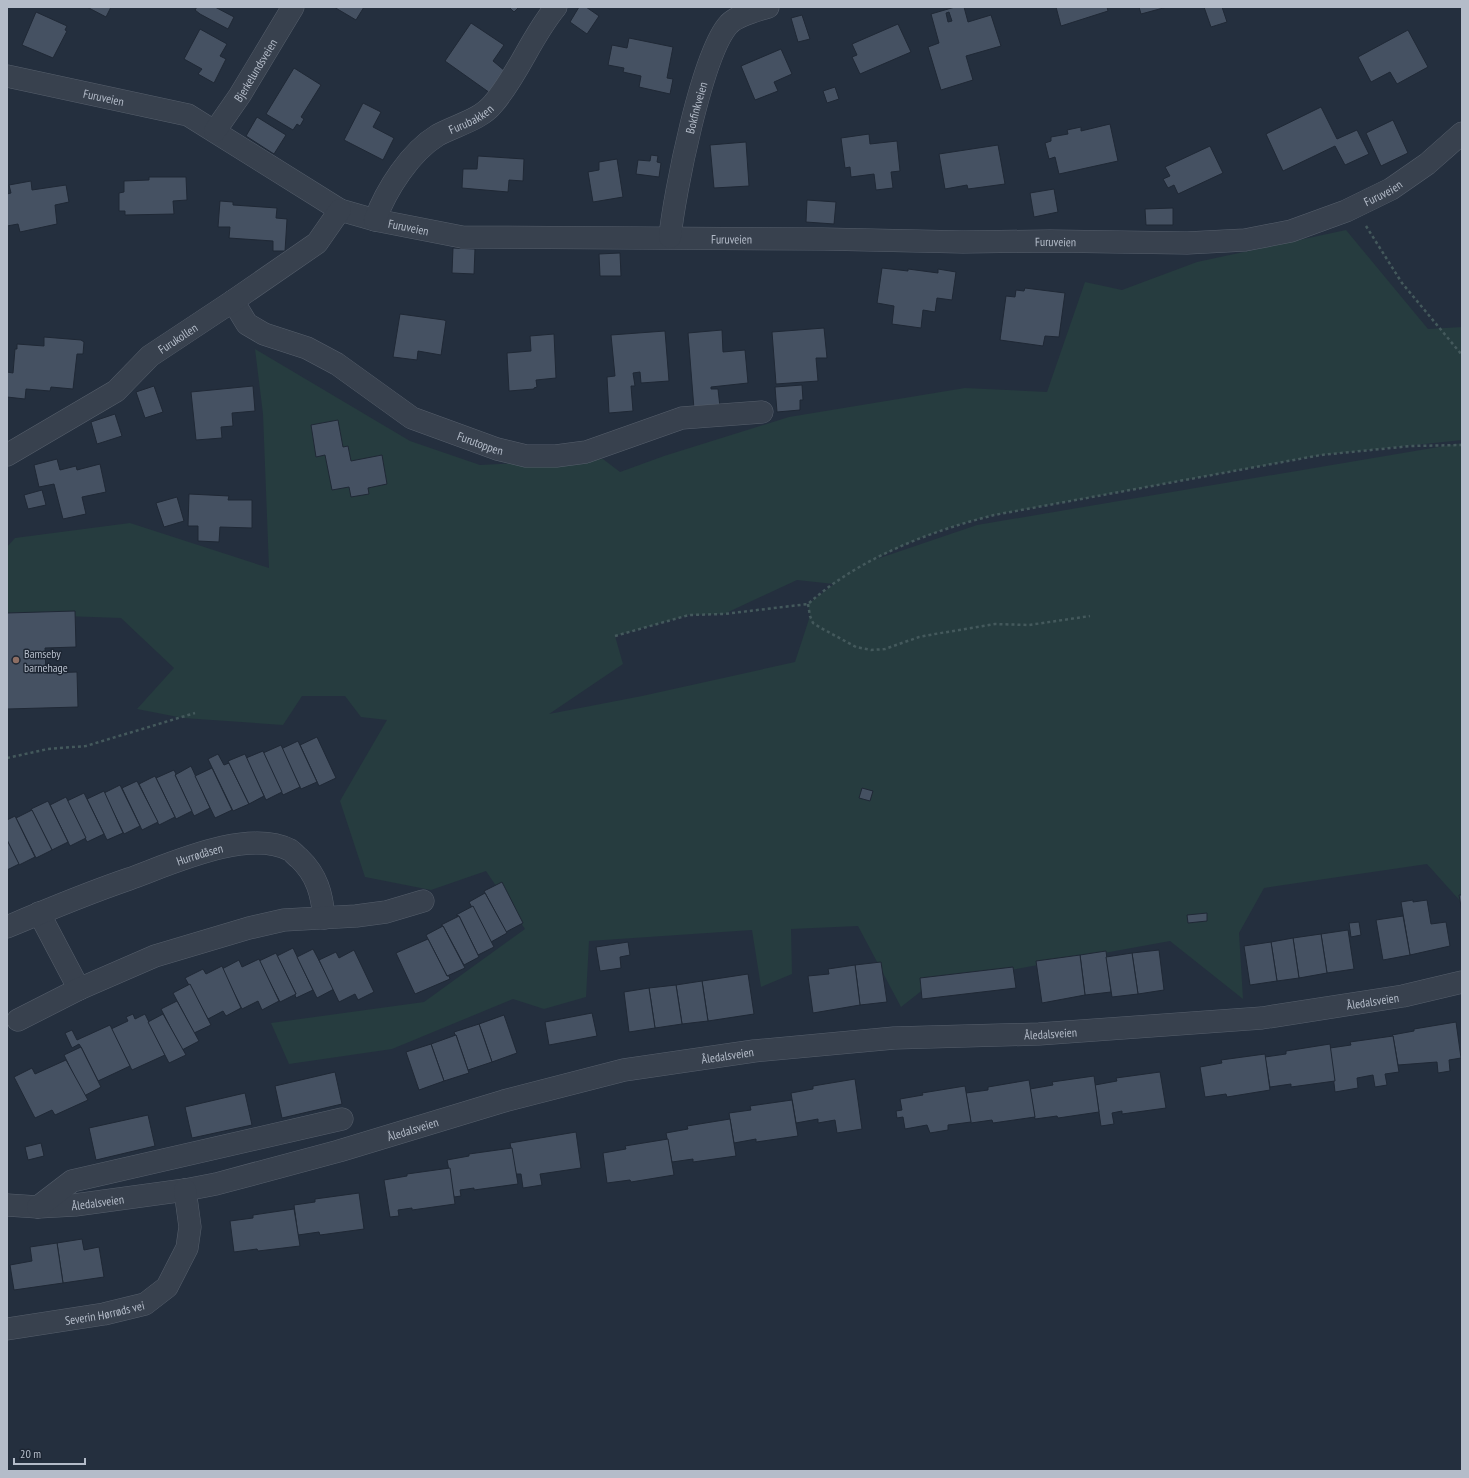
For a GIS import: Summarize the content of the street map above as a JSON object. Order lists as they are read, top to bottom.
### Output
{
  "streets": {
    "street": [
      "Bjerkelundsveien",
      "Furuveien",
      "Bokfinkveien",
      "Furubakken",
      "Furukollen",
      "Furutoppen",
      "Hurrødåsen",
      "Åledalsveien",
      "Severin Hørrøds vei"
    ]
  },
  "crossings": [
    ["Bjerkelundsveien", "Furuveien"],
    ["Furuveien", "Bokfinkveien"],
    ["Furuveien", "Furubakken"],
    ["Furuveien", "Furukollen"],
    ["Furukollen", "Furutoppen"],
    ["Åledalsveien", "Severin Hørrøds vei"]
  ],
  "places": ["Bamseby barnehage"],
  "scale_bar": "20 m"
}
